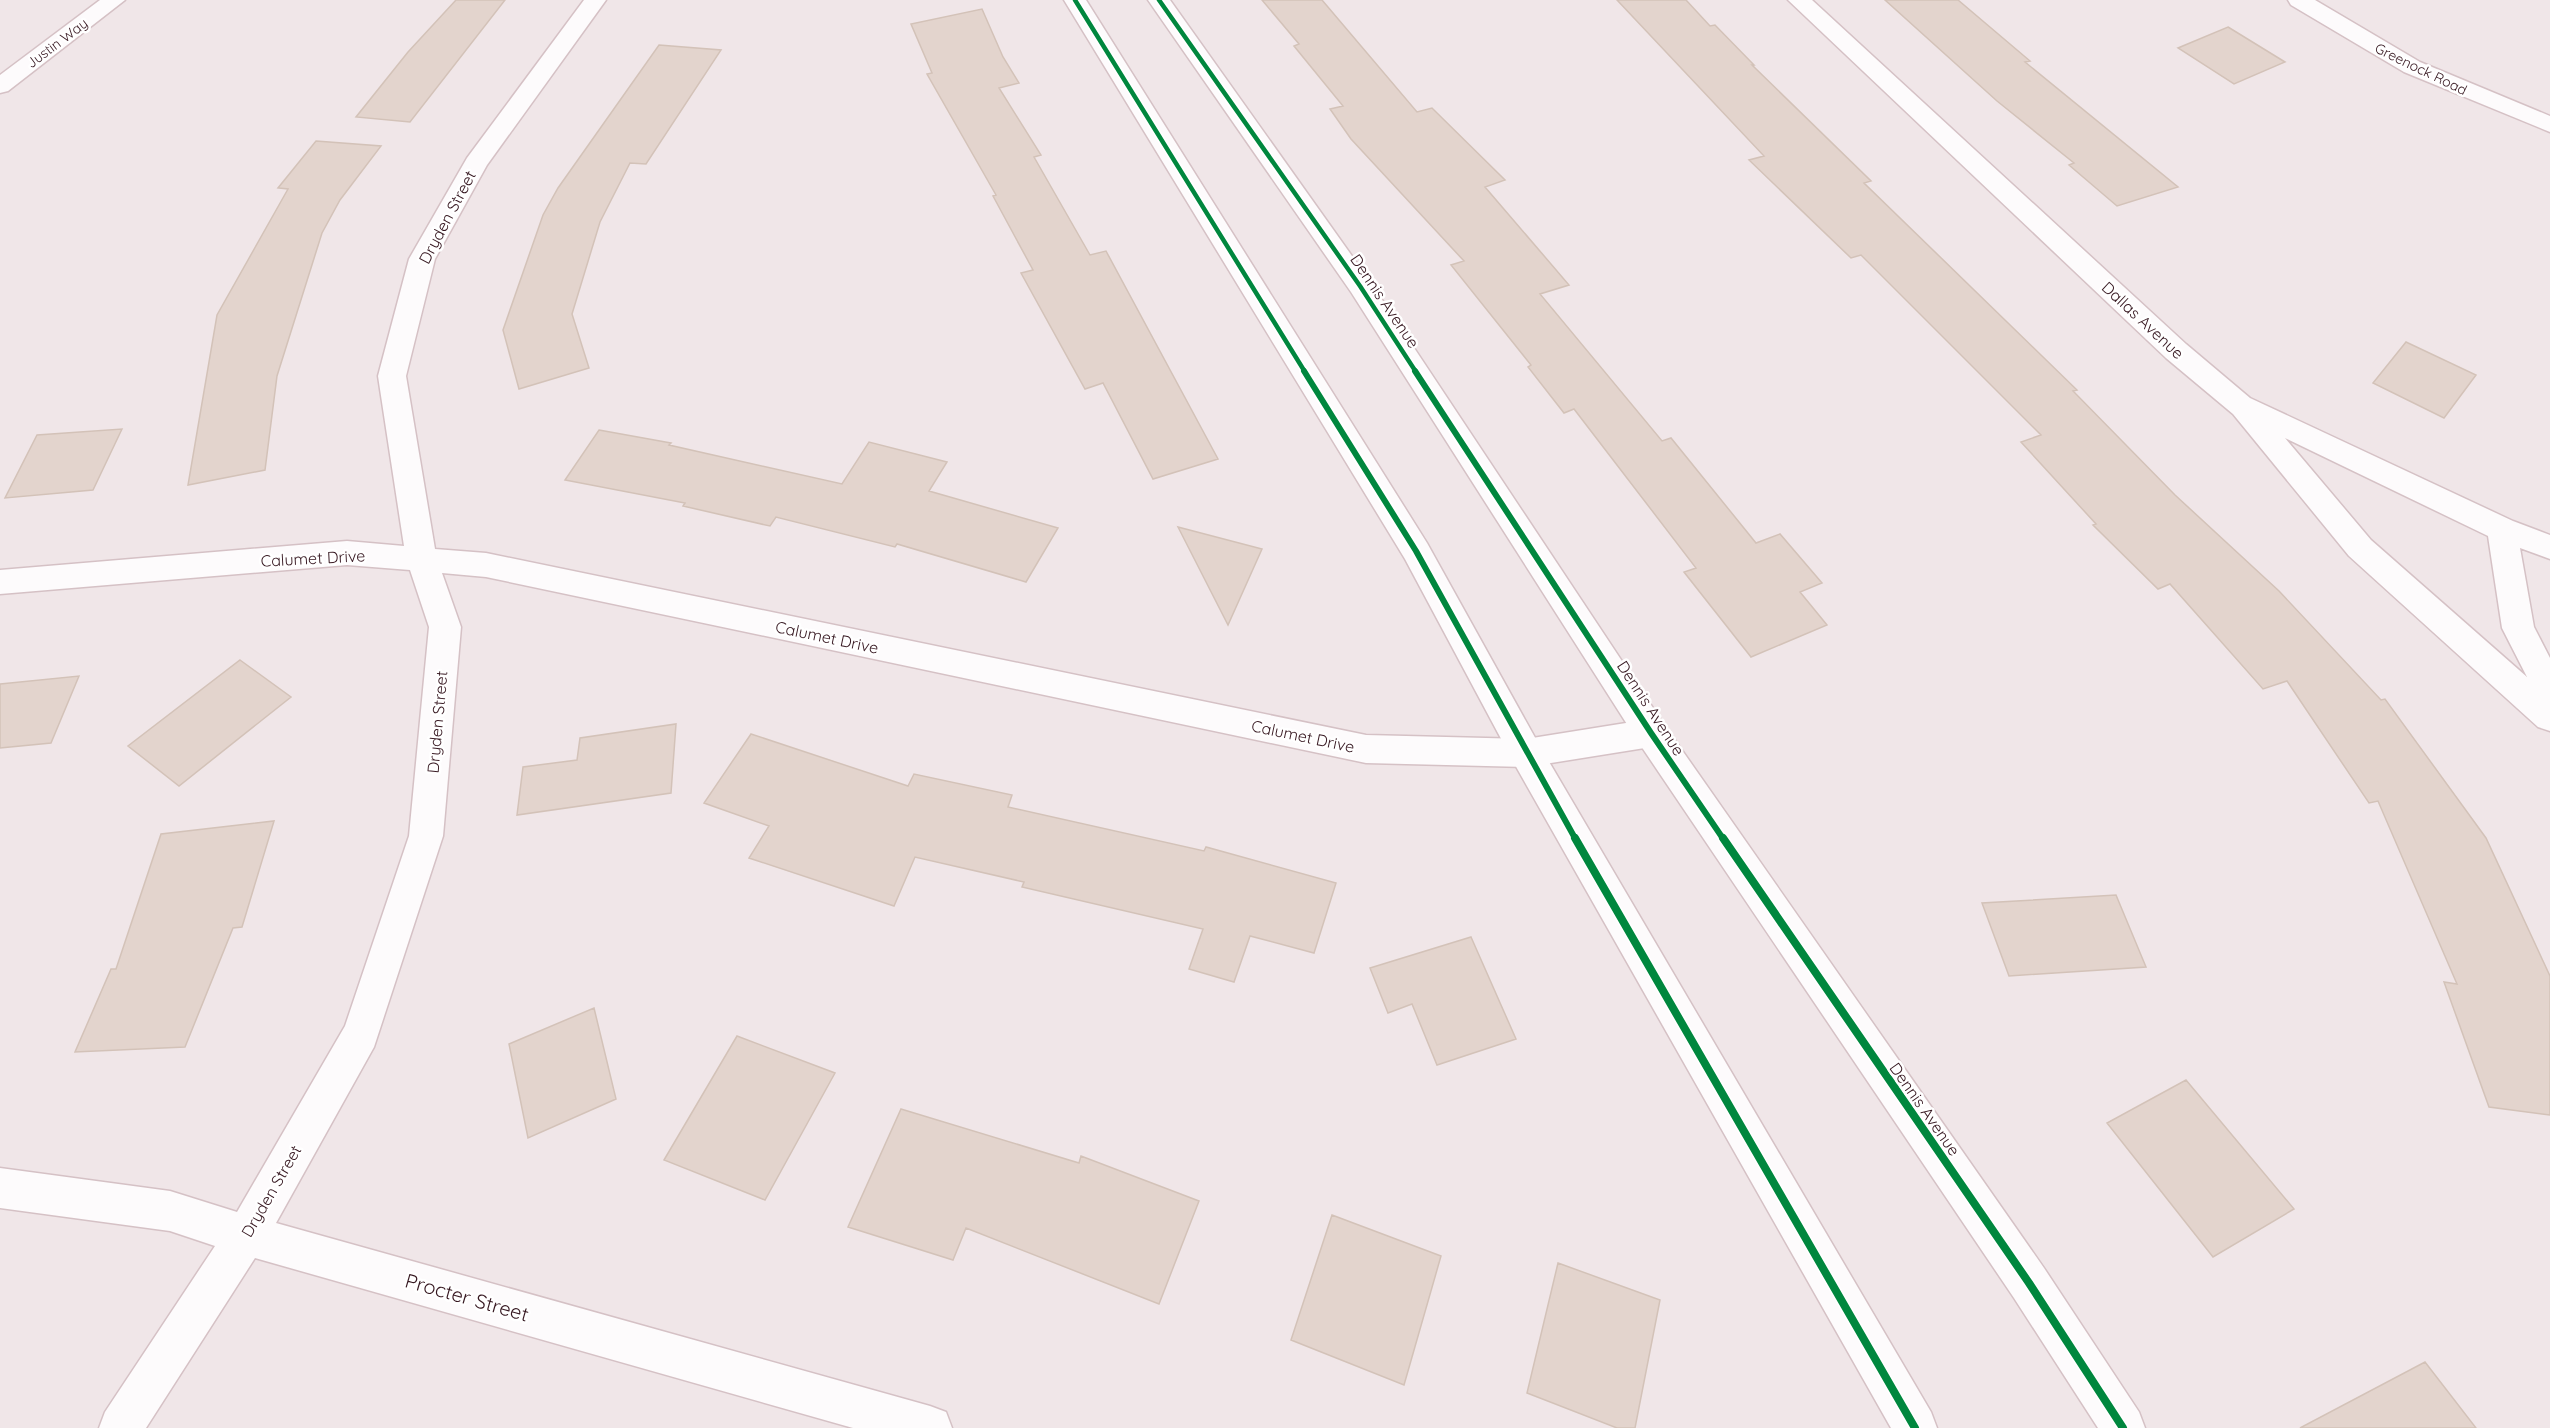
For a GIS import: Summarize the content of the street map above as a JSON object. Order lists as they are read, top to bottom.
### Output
{
  "streets": {
    "street": [
      "Justin Way",
      "Greenock Road",
      "Dryden Street",
      "Dennis Avenue",
      "Dallas Avenue",
      "Calumet Drive",
      "Procter Street"
    ]
  },
  "crossings": [
    ["Dryden Street", "Calumet Drive"],
    ["Dryden Street", "Procter Street"],
    ["Dennis Avenue", "Calumet Drive"]
  ]
}
